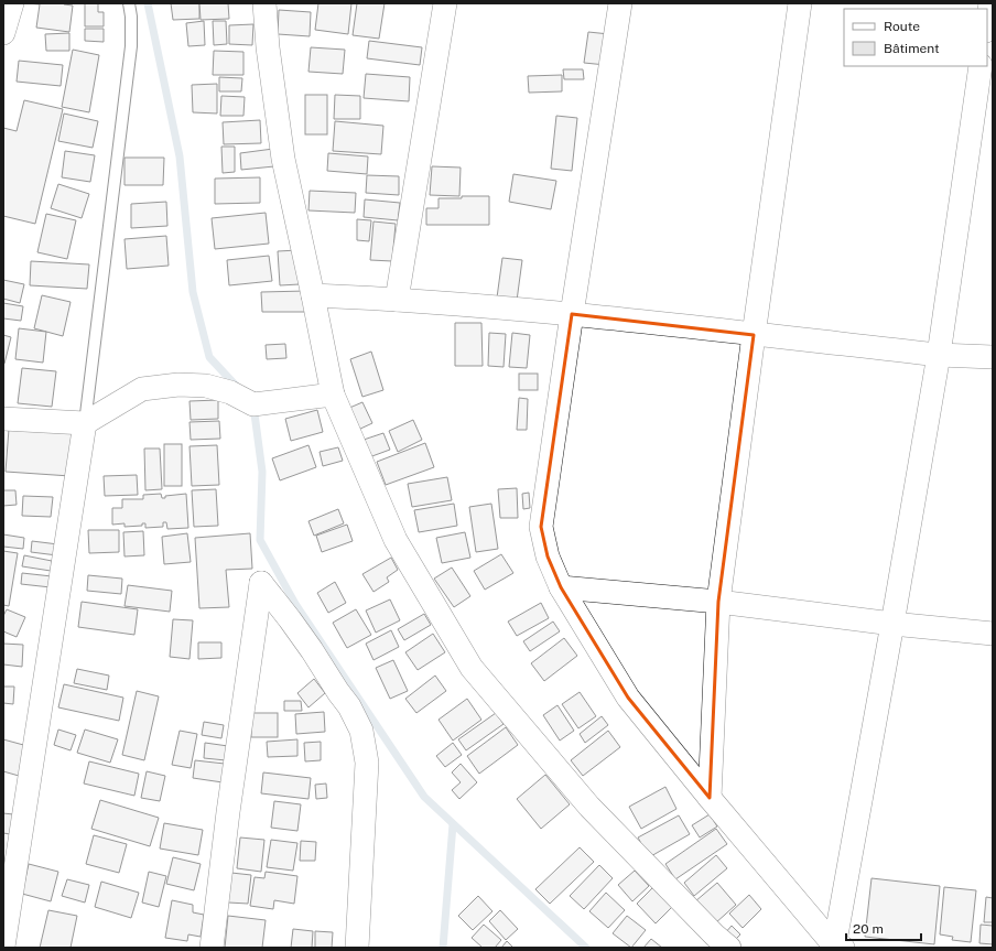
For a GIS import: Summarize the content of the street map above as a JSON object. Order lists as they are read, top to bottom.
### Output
{
  "legend": ["Route", "Bâtiment"],
  "scale_bar": "20 m"
}
